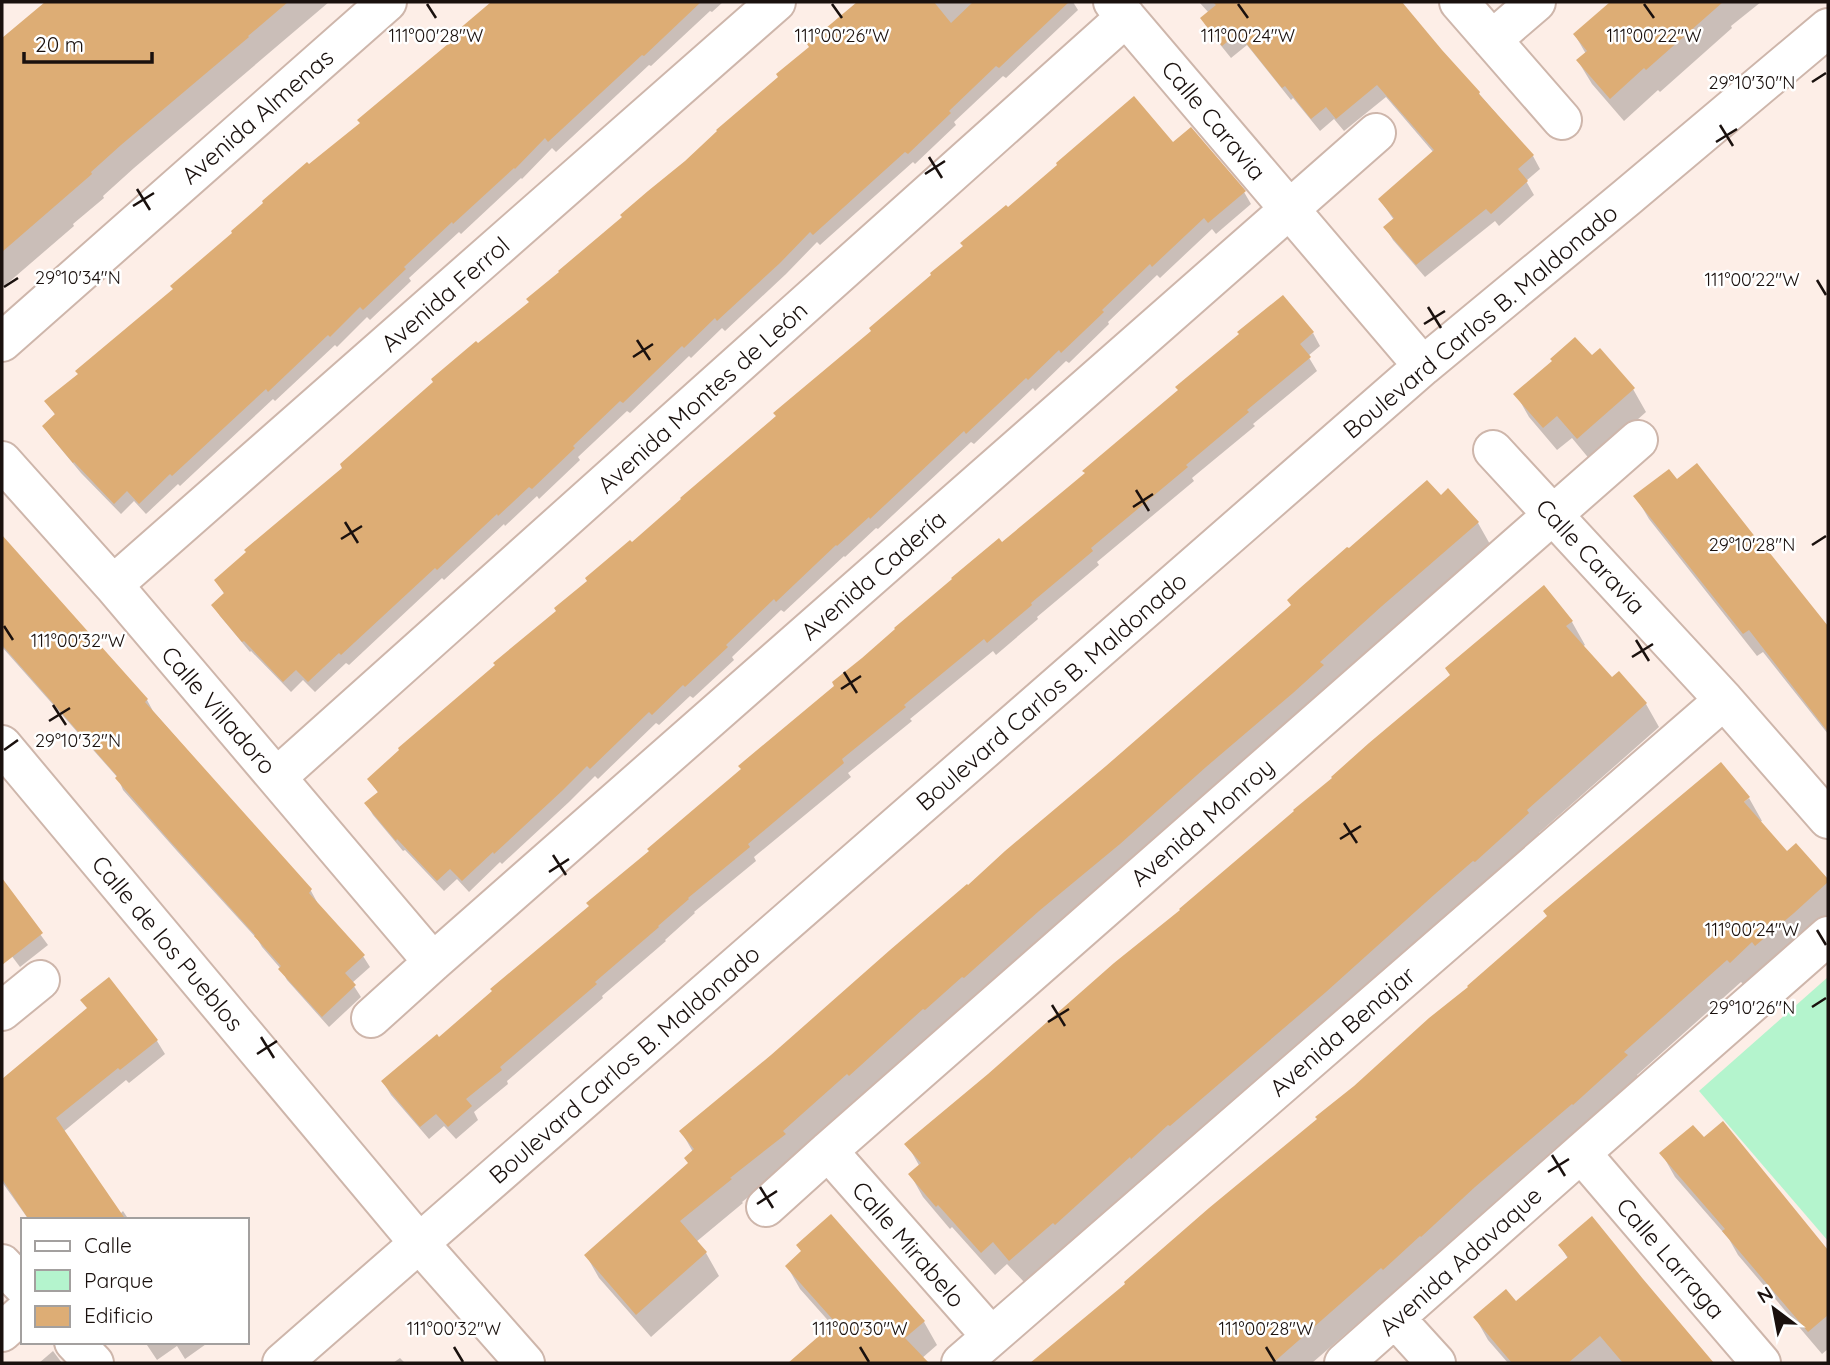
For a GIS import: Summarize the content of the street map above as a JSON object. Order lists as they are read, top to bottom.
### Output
{
  "streets": {
    "street": [
      "Avenida Almenas",
      "Calle Caravia",
      "Avenida Ferrol",
      "Boulevard Carlos B. Maldonado",
      "Avenida Montes de León",
      "Avenida Cadería",
      "Calle Villadoro",
      "Avenida Monroy",
      "Calle de los Pueblos",
      "Avenida Benajar",
      "Calle Mirabelo",
      "Calle Larraga",
      "Avenida Adavaque"
    ]
  },
  "crossings": [
    ["Calle Caravia", "Boulevard Carlos B. Maldonado"],
    ["Calle Caravia", "Avenida Montes de León"],
    ["Calle Caravia", "Avenida Cadería"],
    ["Calle Caravia", "Avenida Monroy"],
    ["Calle Caravia", "Avenida Benajar"],
    ["Avenida Ferrol", "Calle Villadoro"],
    ["Boulevard Carlos B. Maldonado", "Calle de los Pueblos"],
    ["Avenida Montes de León", "Calle Villadoro"],
    ["Avenida Cadería", "Calle Villadoro"],
    ["Avenida Monroy", "Calle Mirabelo"],
    ["Avenida Benajar", "Calle Mirabelo"],
    ["Calle Larraga", "Avenida Adavaque"]
  ],
  "legend": ["Calle", "Parque", "Edificio"],
  "scale_bar": "20 m",
  "north": "top left",
  "coordinates": [
    "111°00'28\"W",
    "111°00'26\"W",
    "111°00'24\"W",
    "111°00'22\"W",
    "29°10'30\"N",
    "29°10'34\"N",
    "29°10'28\"N",
    "111°00'32\"W",
    "29°10'32\"N",
    "29°10'26\"N",
    "111°00'30\"W"
  ]
}
